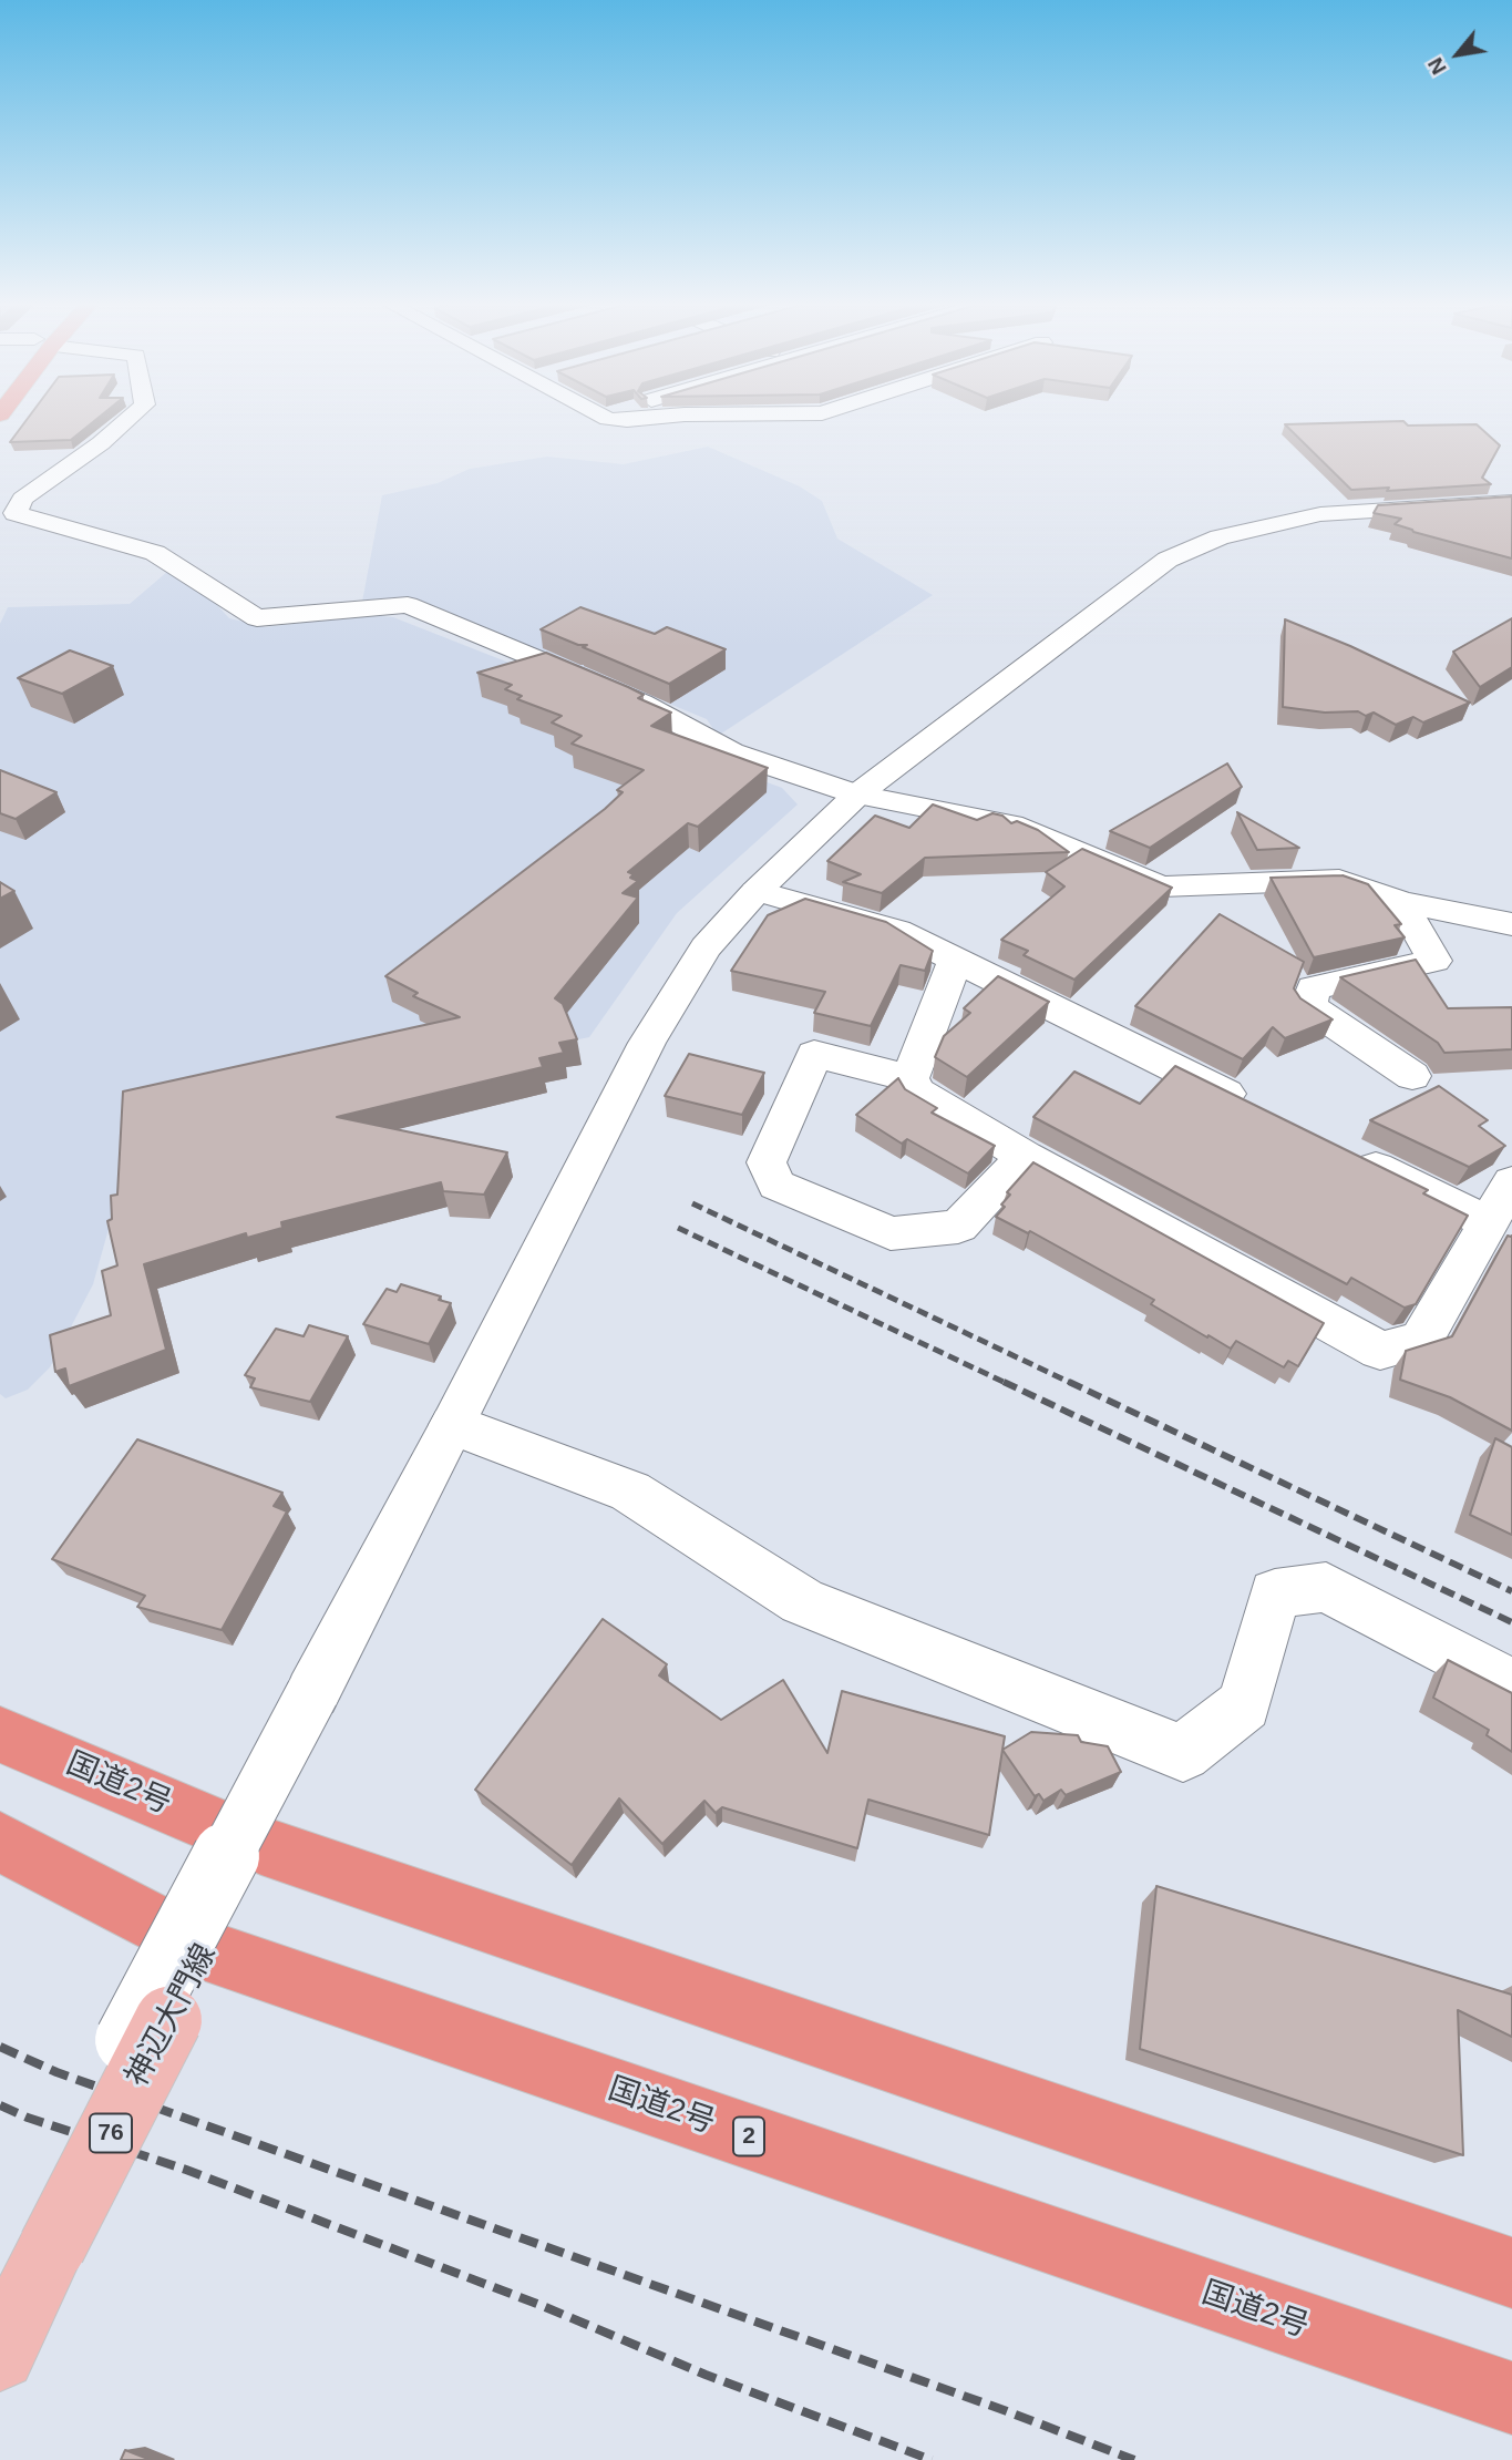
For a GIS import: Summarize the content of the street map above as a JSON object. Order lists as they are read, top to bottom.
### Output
{
  "streets": {
    "highway": ["国道2号", "2"],
    "main road": ["神辺大門線", "76"]
  },
  "crossings": [
    ["国道2号", "神辺大門線"]
  ],
  "north": "bottom left"
}
